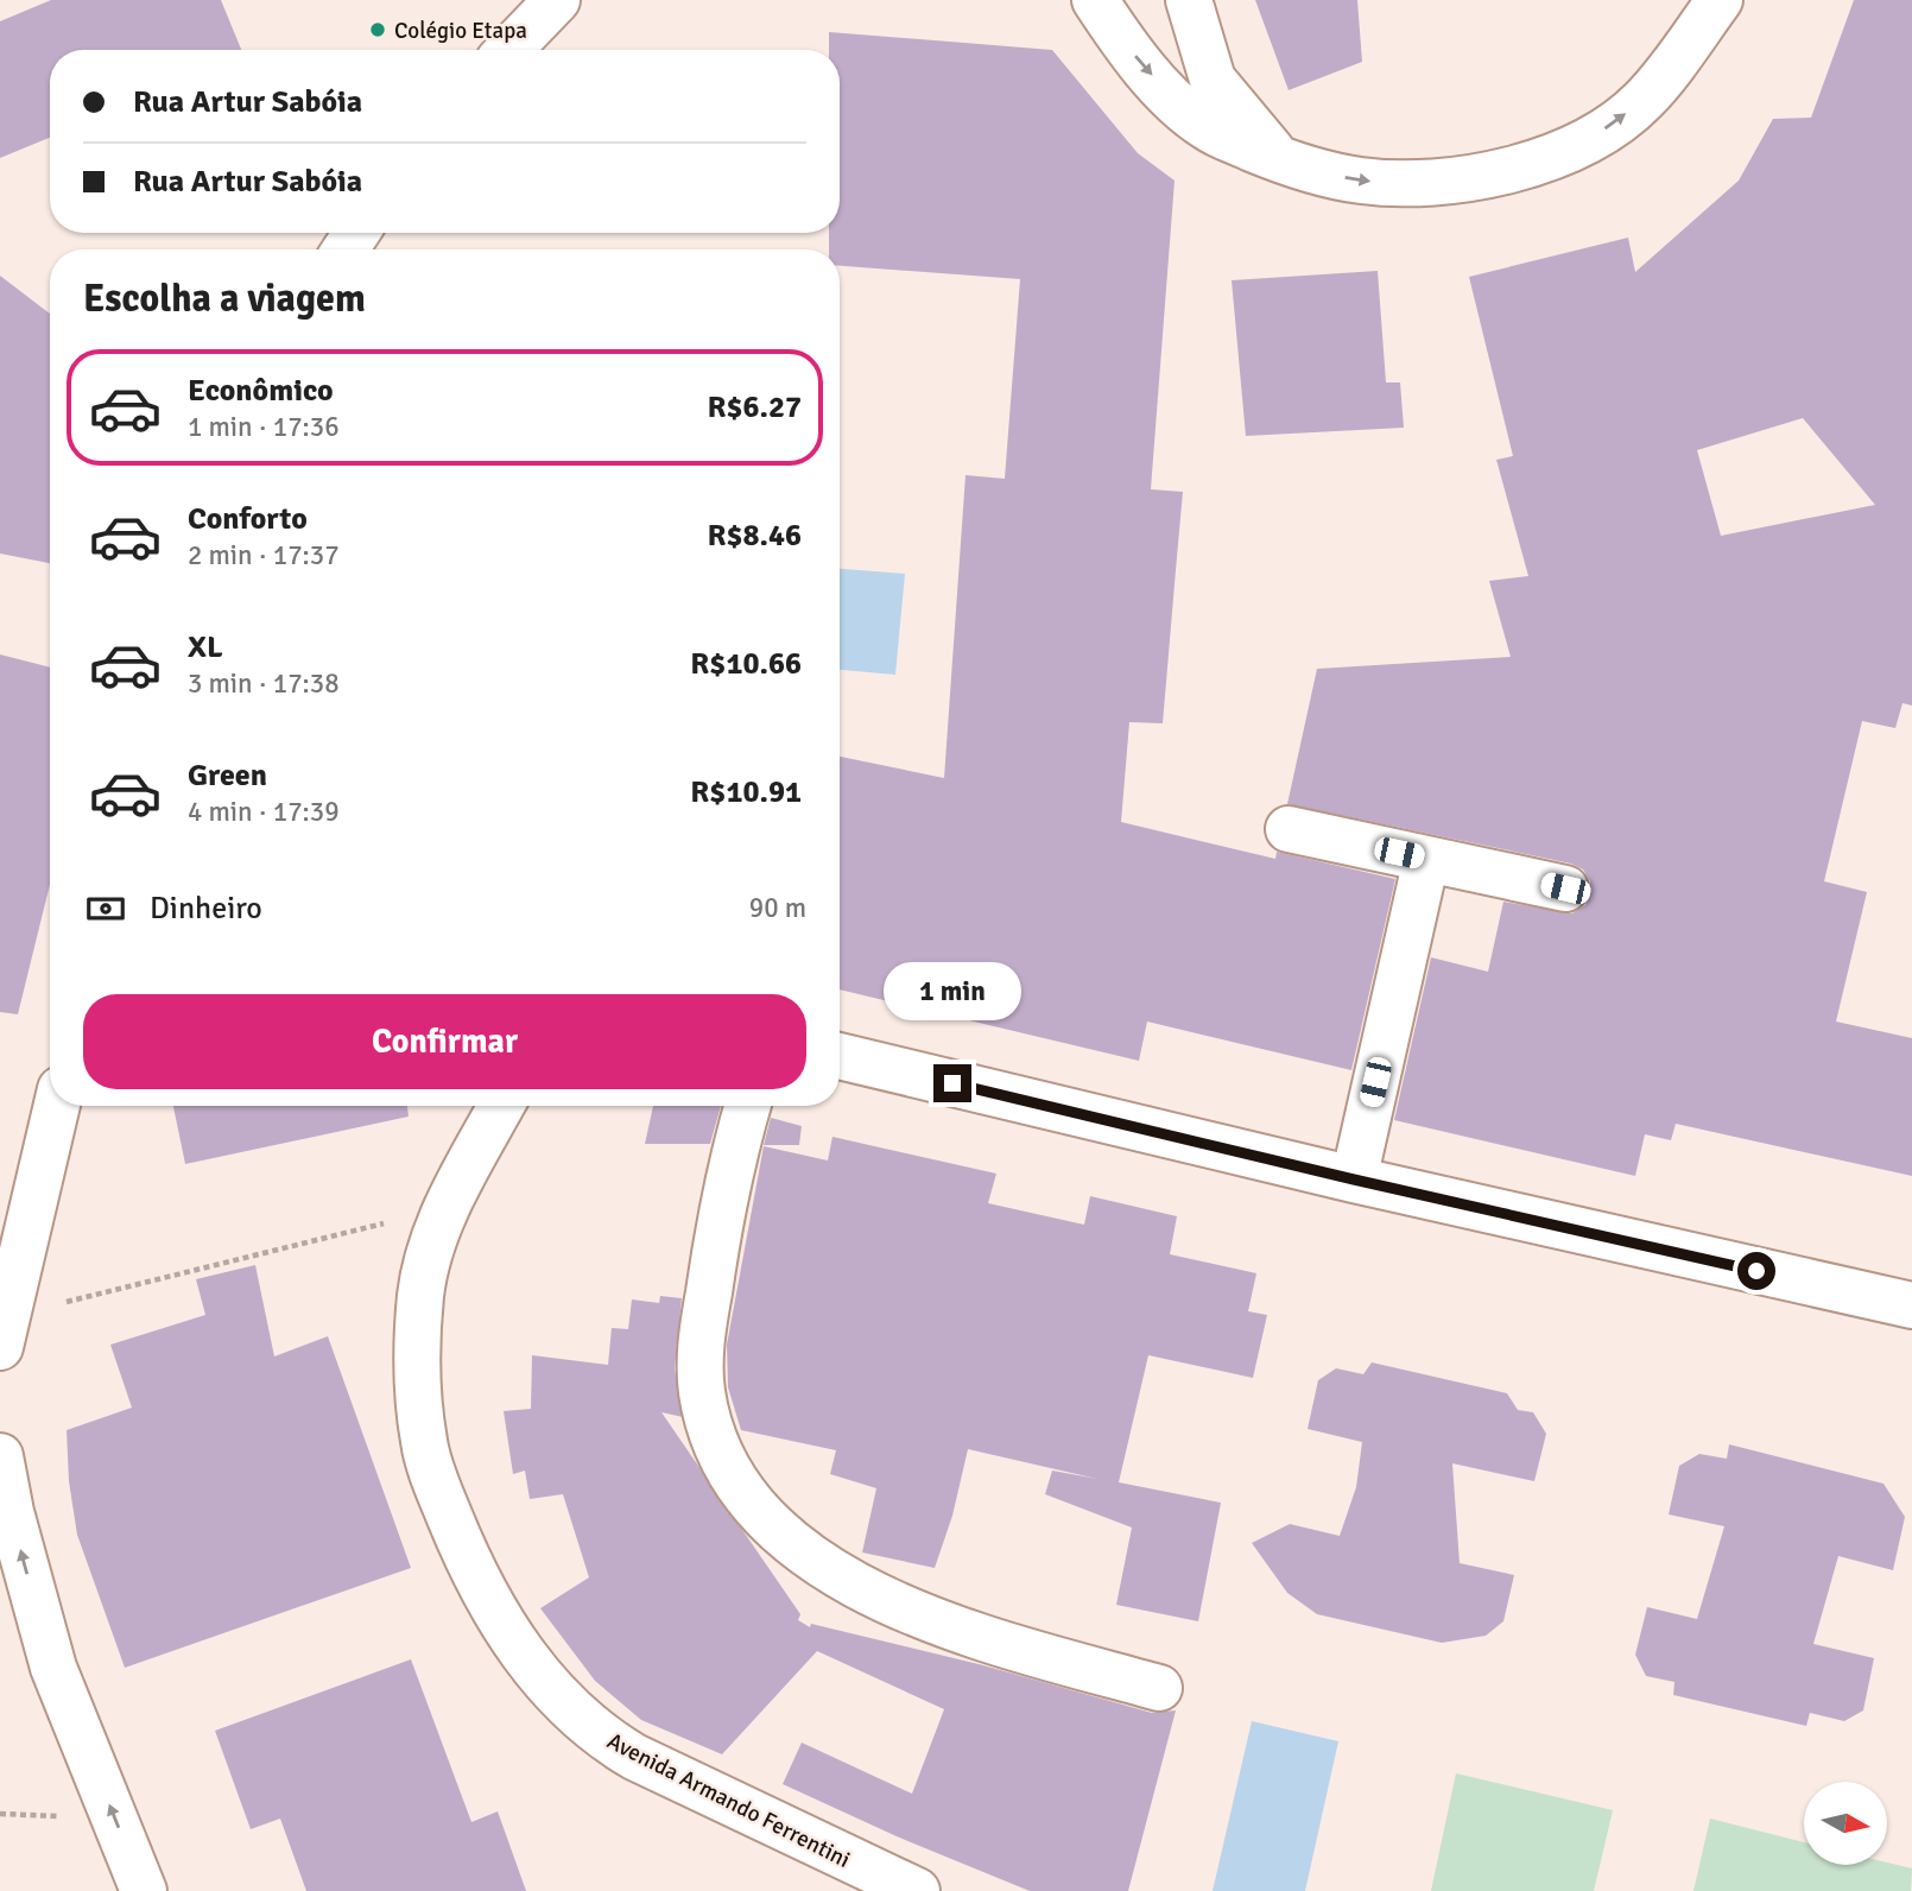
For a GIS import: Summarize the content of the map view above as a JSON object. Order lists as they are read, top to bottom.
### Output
{
  "streets": {
    "street": ["Avenida Armando Ferrentini"]
  },
  "places": ["Colégio Etapa"],
  "north": "right",
  "page": {
    "banner": ["Rua Artur Sabóia", "Rua Artur Sabóia"],
    "heading": "Escolha a viagem",
    "list": [
      {
        "name": "Econômico",
        "note": "1 min · 17:36",
        "value": "R$6.27"
      },
      {
        "name": "Conforto",
        "note": "2 min · 17:37",
        "value": "R$8.46"
      },
      {
        "name": "XL",
        "note": "3 min · 17:38",
        "value": "R$10.66"
      },
      {
        "name": "Green",
        "note": "4 min · 17:39",
        "value": "R$10.91"
      }
    ],
    "pay": ["Dinheiro", "90 m"],
    "bubble": "1 min",
    "buttons": "Confirmar"
  }
}
